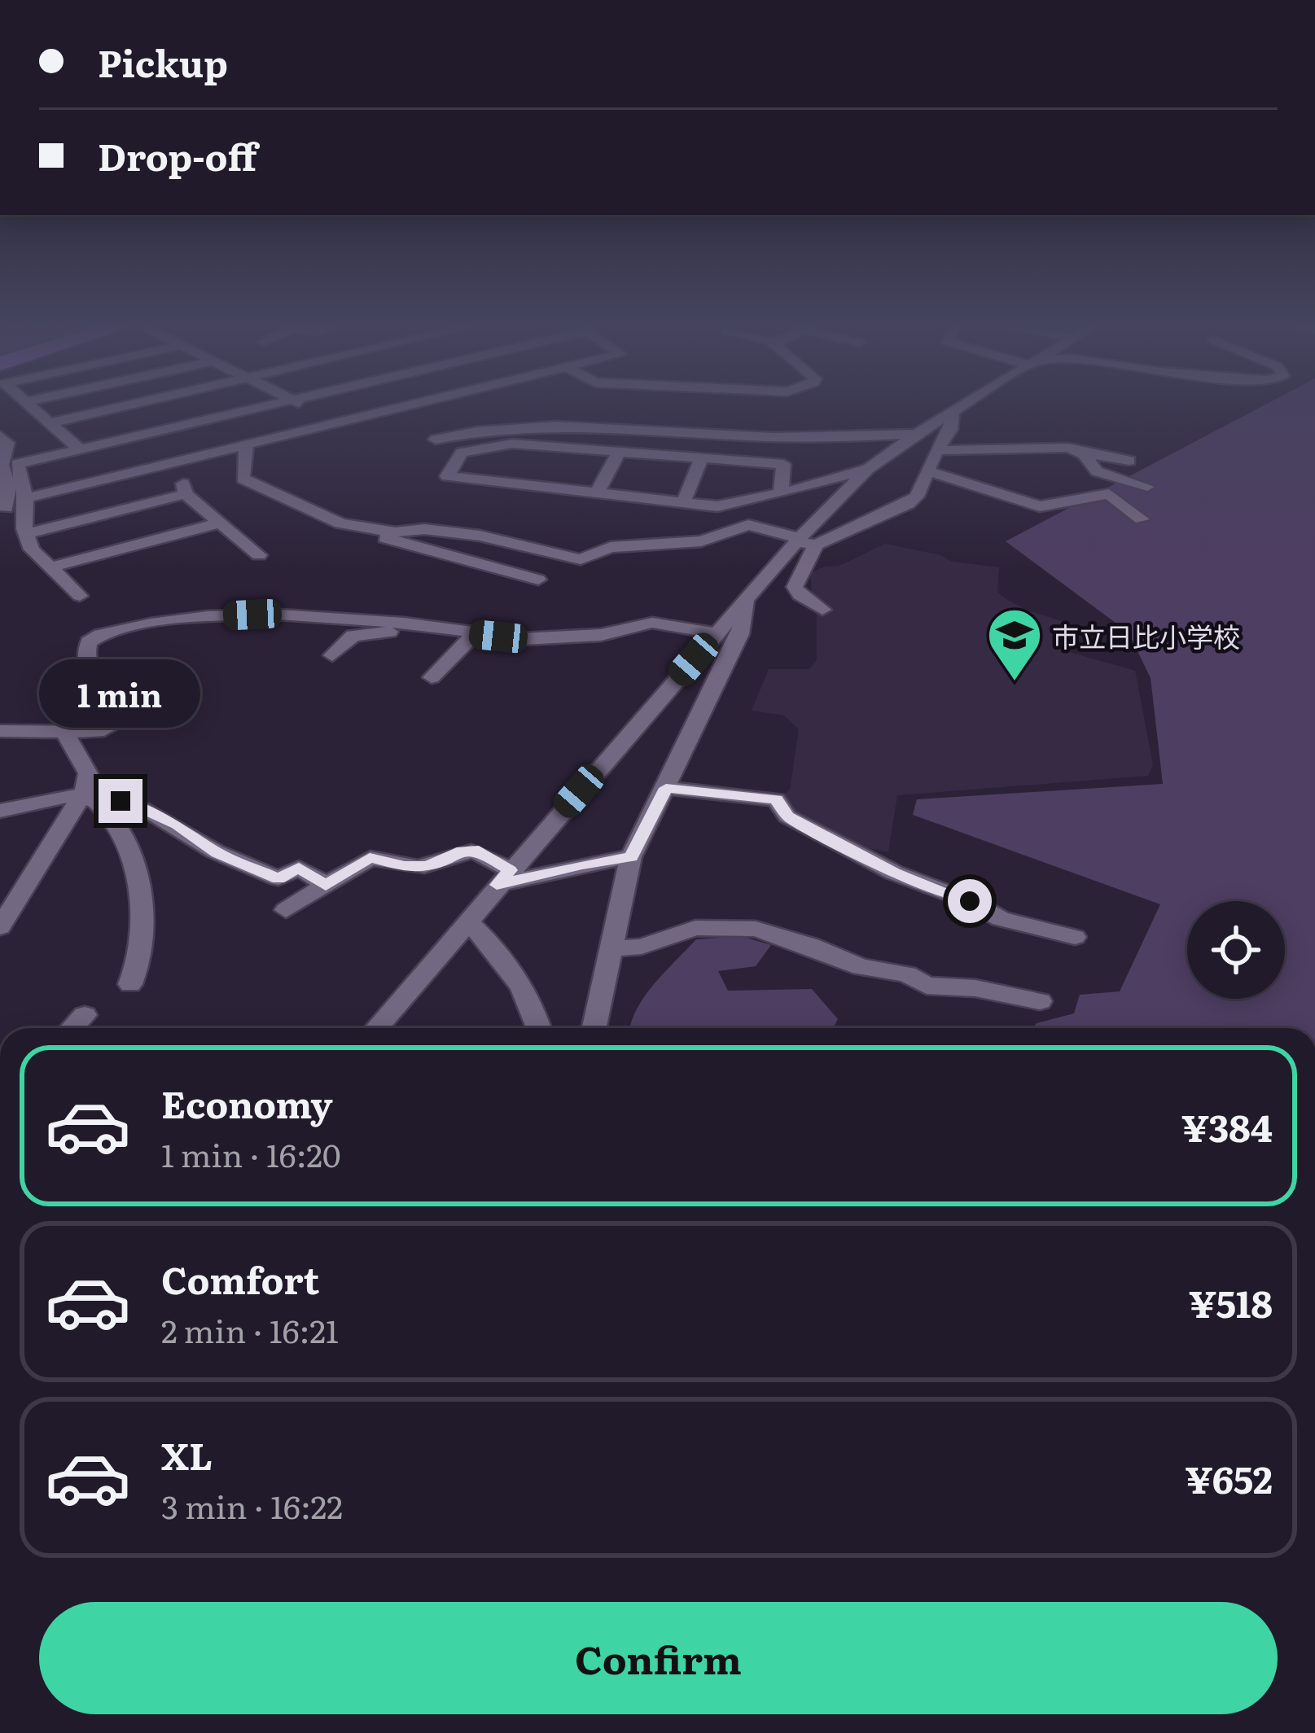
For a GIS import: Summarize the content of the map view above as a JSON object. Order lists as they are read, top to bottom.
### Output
{
  "places": {
    "school or university": ["市立日比小学校"]
  },
  "page": {
    "banner": ["Pickup", "Drop-off"],
    "bubble": "1 min",
    "list": [
      {
        "name": "Economy",
        "note": "1 min · 16:20",
        "value": "¥384"
      },
      {
        "name": "Comfort",
        "note": "2 min · 16:21",
        "value": "¥518"
      },
      {
        "name": "XL",
        "note": "3 min · 16:22",
        "value": "¥652"
      }
    ],
    "buttons": "Confirm"
  }
}
